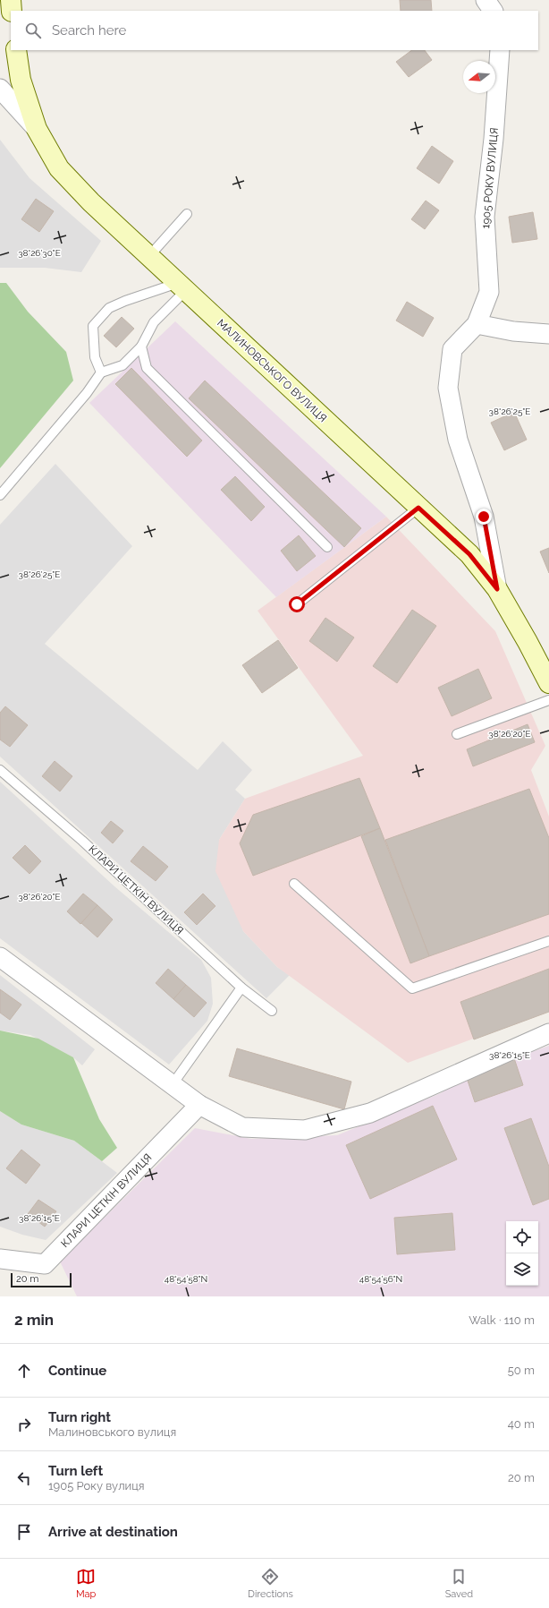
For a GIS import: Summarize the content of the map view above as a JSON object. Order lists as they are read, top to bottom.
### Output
{
  "streets": {
    "main road": ["МАЛИНОВСЬКОГО ВУЛИЦЯ"],
    "street": ["1905 РОКУ ВУЛИЦЯ", "КЛАРИ ЦЕТКІН ВУЛИЦЯ"]
  },
  "crossings": [
    ["1905 РОКУ ВУЛИЦЯ", "МАЛИНОВСЬКОГО ВУЛИЦЯ"]
  ],
  "scale_bar": "20 m",
  "north": "left",
  "page": {
    "search": "Search here",
    "scale": "20 m",
    "heading": ["2 min", "Walk · 110 m"],
    "list": [
      ["Continue", "50 m"],
      ["Turn right", "Малиновського вулиця", "40 m"],
      ["Turn left", "1905 Року вулиця", "20 m"],
      "Arrive at destination"
    ],
    "nav": ["Map", "Directions", "Saved"]
  },
  "coordinates": [
    "38°26'30\"E",
    "38°26'25\"E",
    "38°26'20\"E",
    "38°26'15\"E",
    "48°54'58\"N",
    "48°54'56\"N"
  ]
}
